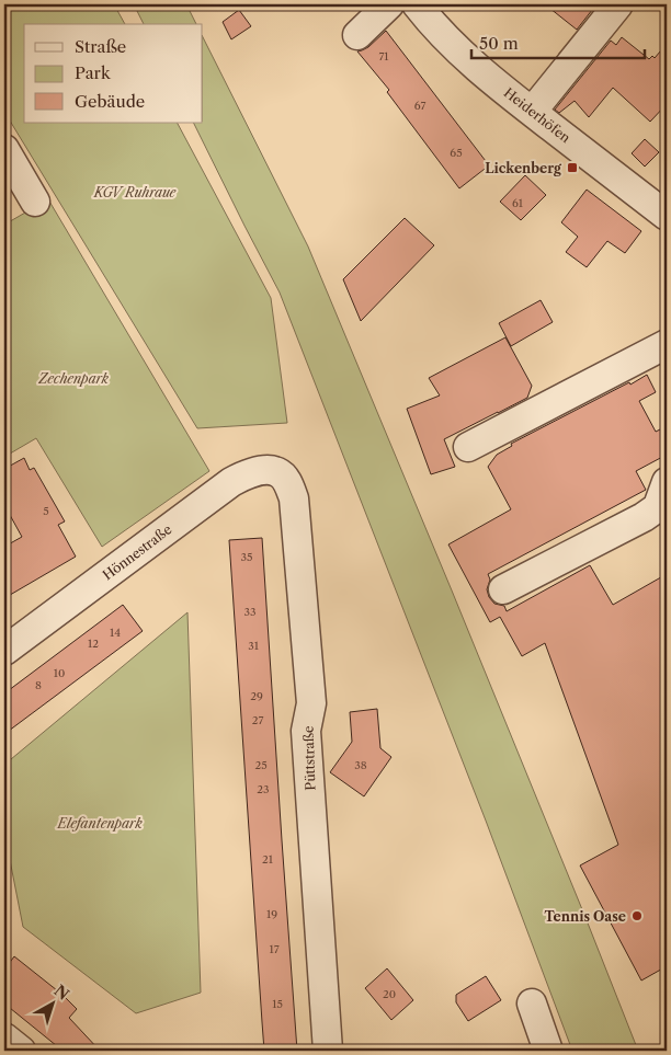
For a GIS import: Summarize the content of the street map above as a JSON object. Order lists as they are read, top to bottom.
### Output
{
  "streets": {
    "street": ["Heiderhöfen", "Hönnestraße", "Püttstraße"]
  },
  "crossings": [
    ["Hönnestraße", "Püttstraße"]
  ],
  "parks": ["KGV Ruhraue", "Zechenpark", "Elefantenpark"],
  "places": {
    "transit": ["Lickenberg"],
    "other": ["Tennis Oase"]
  },
  "house_numbers": [
    "71",
    "67",
    "65",
    "61",
    "5",
    "35",
    "33",
    "14",
    "12",
    "31",
    "10",
    "8",
    "29",
    "27",
    "25",
    "38",
    "23",
    "21",
    "19",
    "17",
    "20",
    "15"
  ],
  "legend": ["Straße", "Park", "Gebäude"],
  "scale_bar": "50 m",
  "north": "top right"
}
